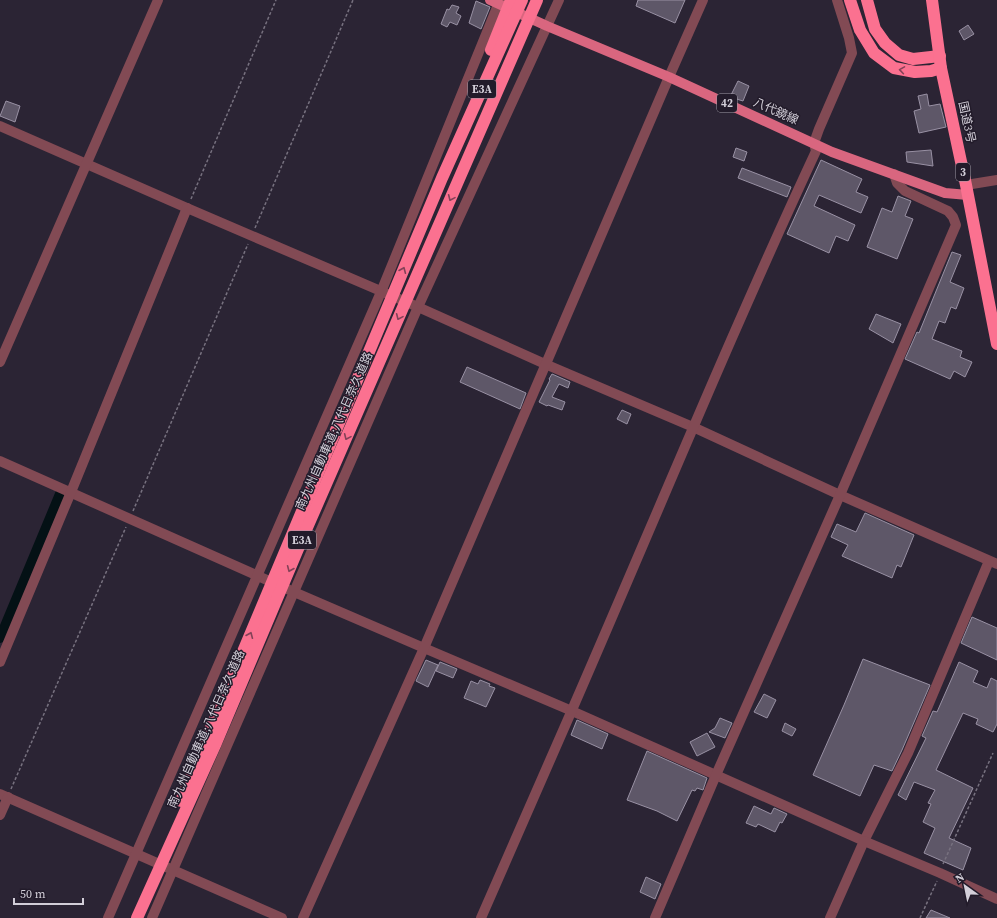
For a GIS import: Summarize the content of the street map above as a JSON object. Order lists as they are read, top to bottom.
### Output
{
  "streets": {
    "highway": [
      "E3A",
      "国道3号",
      "3",
      "南九州自動車道;八代日奈久道路"
    ],
    "main road": ["42", "八代鏡線"]
  },
  "crossings": [
    ["八代鏡線", "国道3号"]
  ],
  "scale_bar": "50 m",
  "north": "top left"
}
